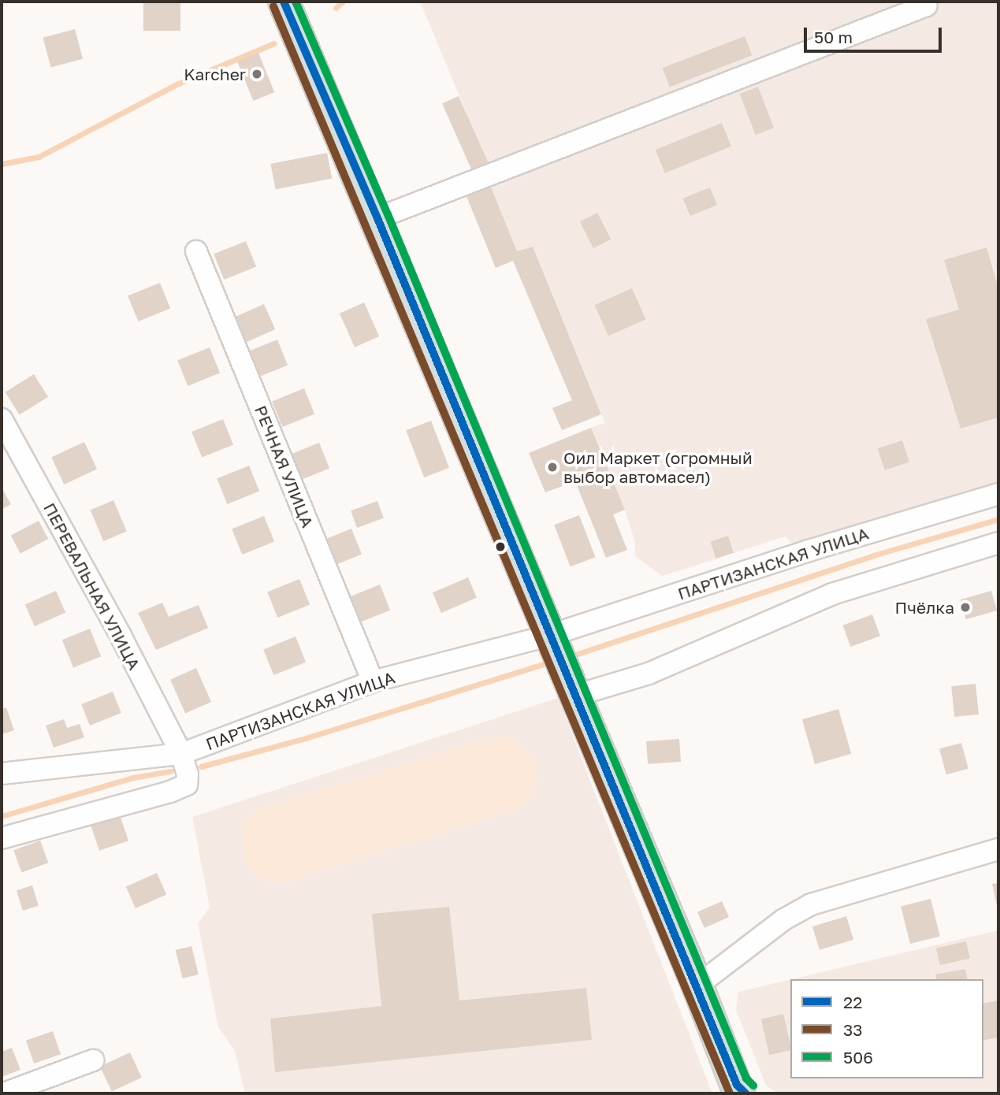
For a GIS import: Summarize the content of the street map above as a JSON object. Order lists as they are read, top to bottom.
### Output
{
  "streets": {
    "street": ["РЕЧНАЯ УЛИЦА", "ПАРТИЗАНСКАЯ УЛИЦА", "ПЕРЕВАЛЬНАЯ УЛИЦА"]
  },
  "crossings": [
    ["РЕЧНАЯ УЛИЦА", "ПАРТИЗАНСКАЯ УЛИЦА"],
    ["ПАРТИЗАНСКАЯ УЛИЦА", "ПЕРЕВАЛЬНАЯ УЛИЦА"]
  ],
  "places": ["Karcher", "Оил Маркет (огромный выбор автомасел)", "Пчёлка"],
  "lines": ["transit line 22", "transit line 506", "transit line 33"],
  "legend": ["22", "33", "506"],
  "scale_bar": "50 m"
}
